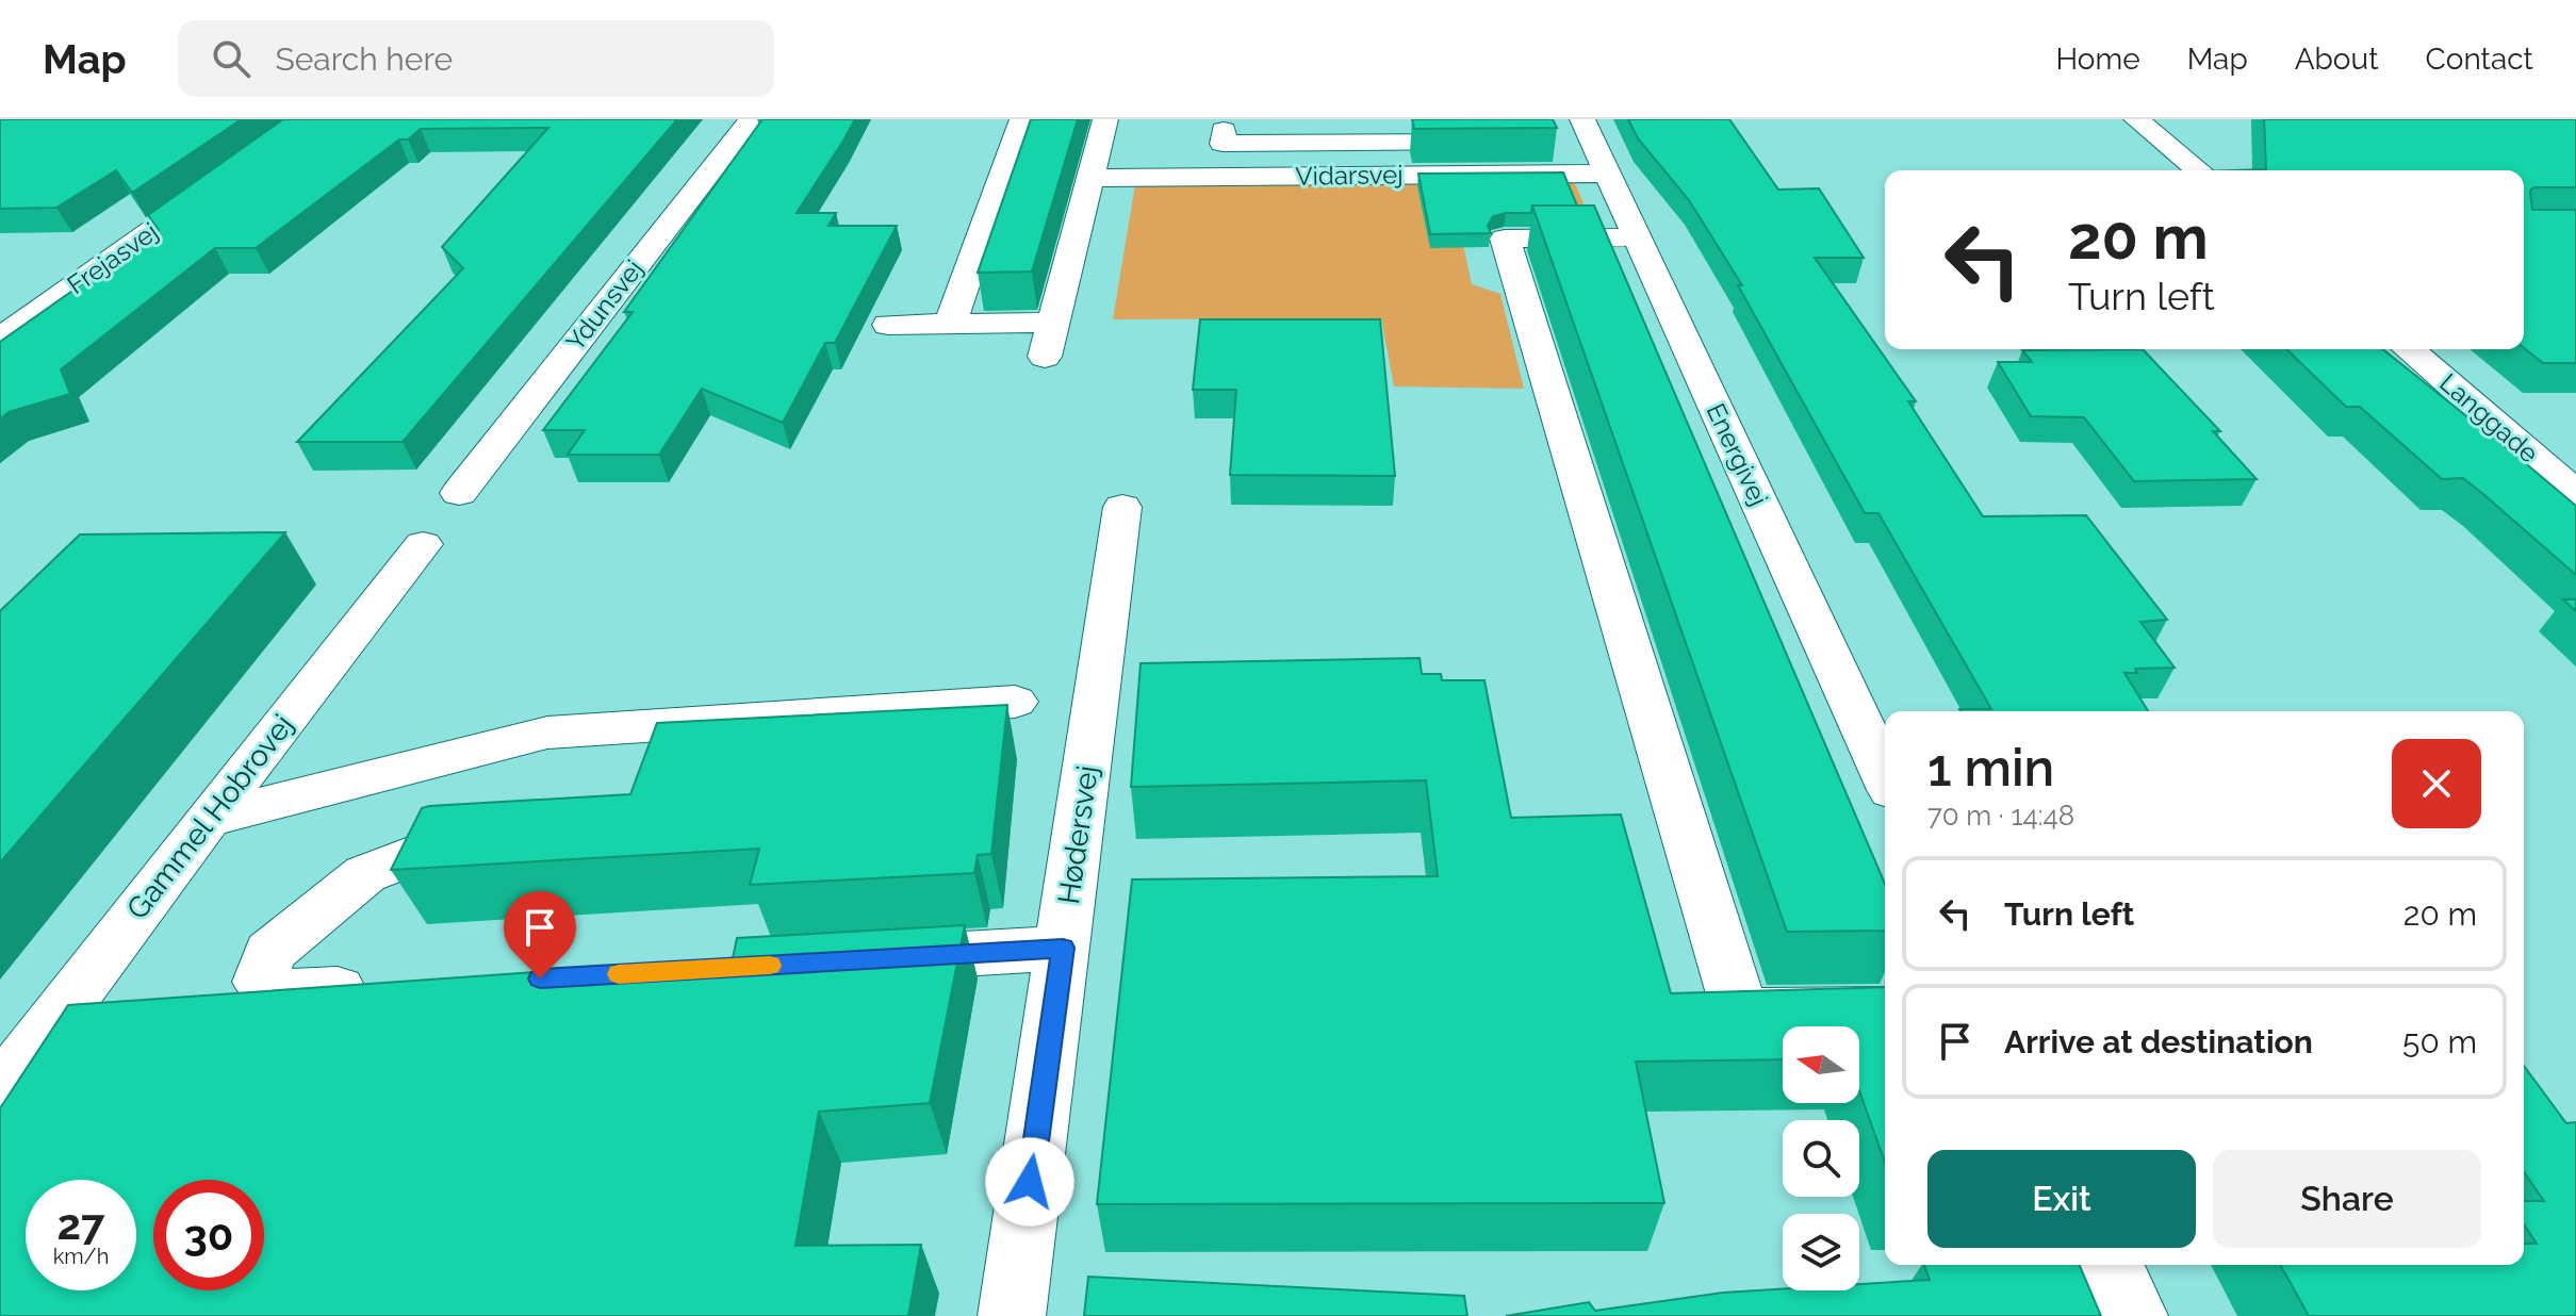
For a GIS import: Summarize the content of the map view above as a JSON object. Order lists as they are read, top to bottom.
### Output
{
  "streets": {
    "street": [
      "Vidarsvej",
      "Frejasvej",
      "Ydunsvej",
      "Langgade",
      "Energivej",
      "Gammel Hobrovej",
      "Hødersvej"
    ]
  },
  "crossings": [
    ["Vidarsvej", "Energivej"]
  ],
  "north": "left",
  "page": {
    "header": "Map",
    "search": "Search here",
    "nav": [
      "Home",
      "Map",
      "About",
      "Contact"
    ],
    "turn": ["20 m", "Turn left"],
    "heading": ["1 min", "70 m · 14:48"],
    "list": [
      {
        "name": "Turn left",
        "value": "20 m"
      },
      {
        "name": "Arrive at destination",
        "value": "50 m"
      }
    ],
    "buttons": ["Exit", "Share"],
    "speed": "27 km/h",
    "limit": "30"
  }
}
